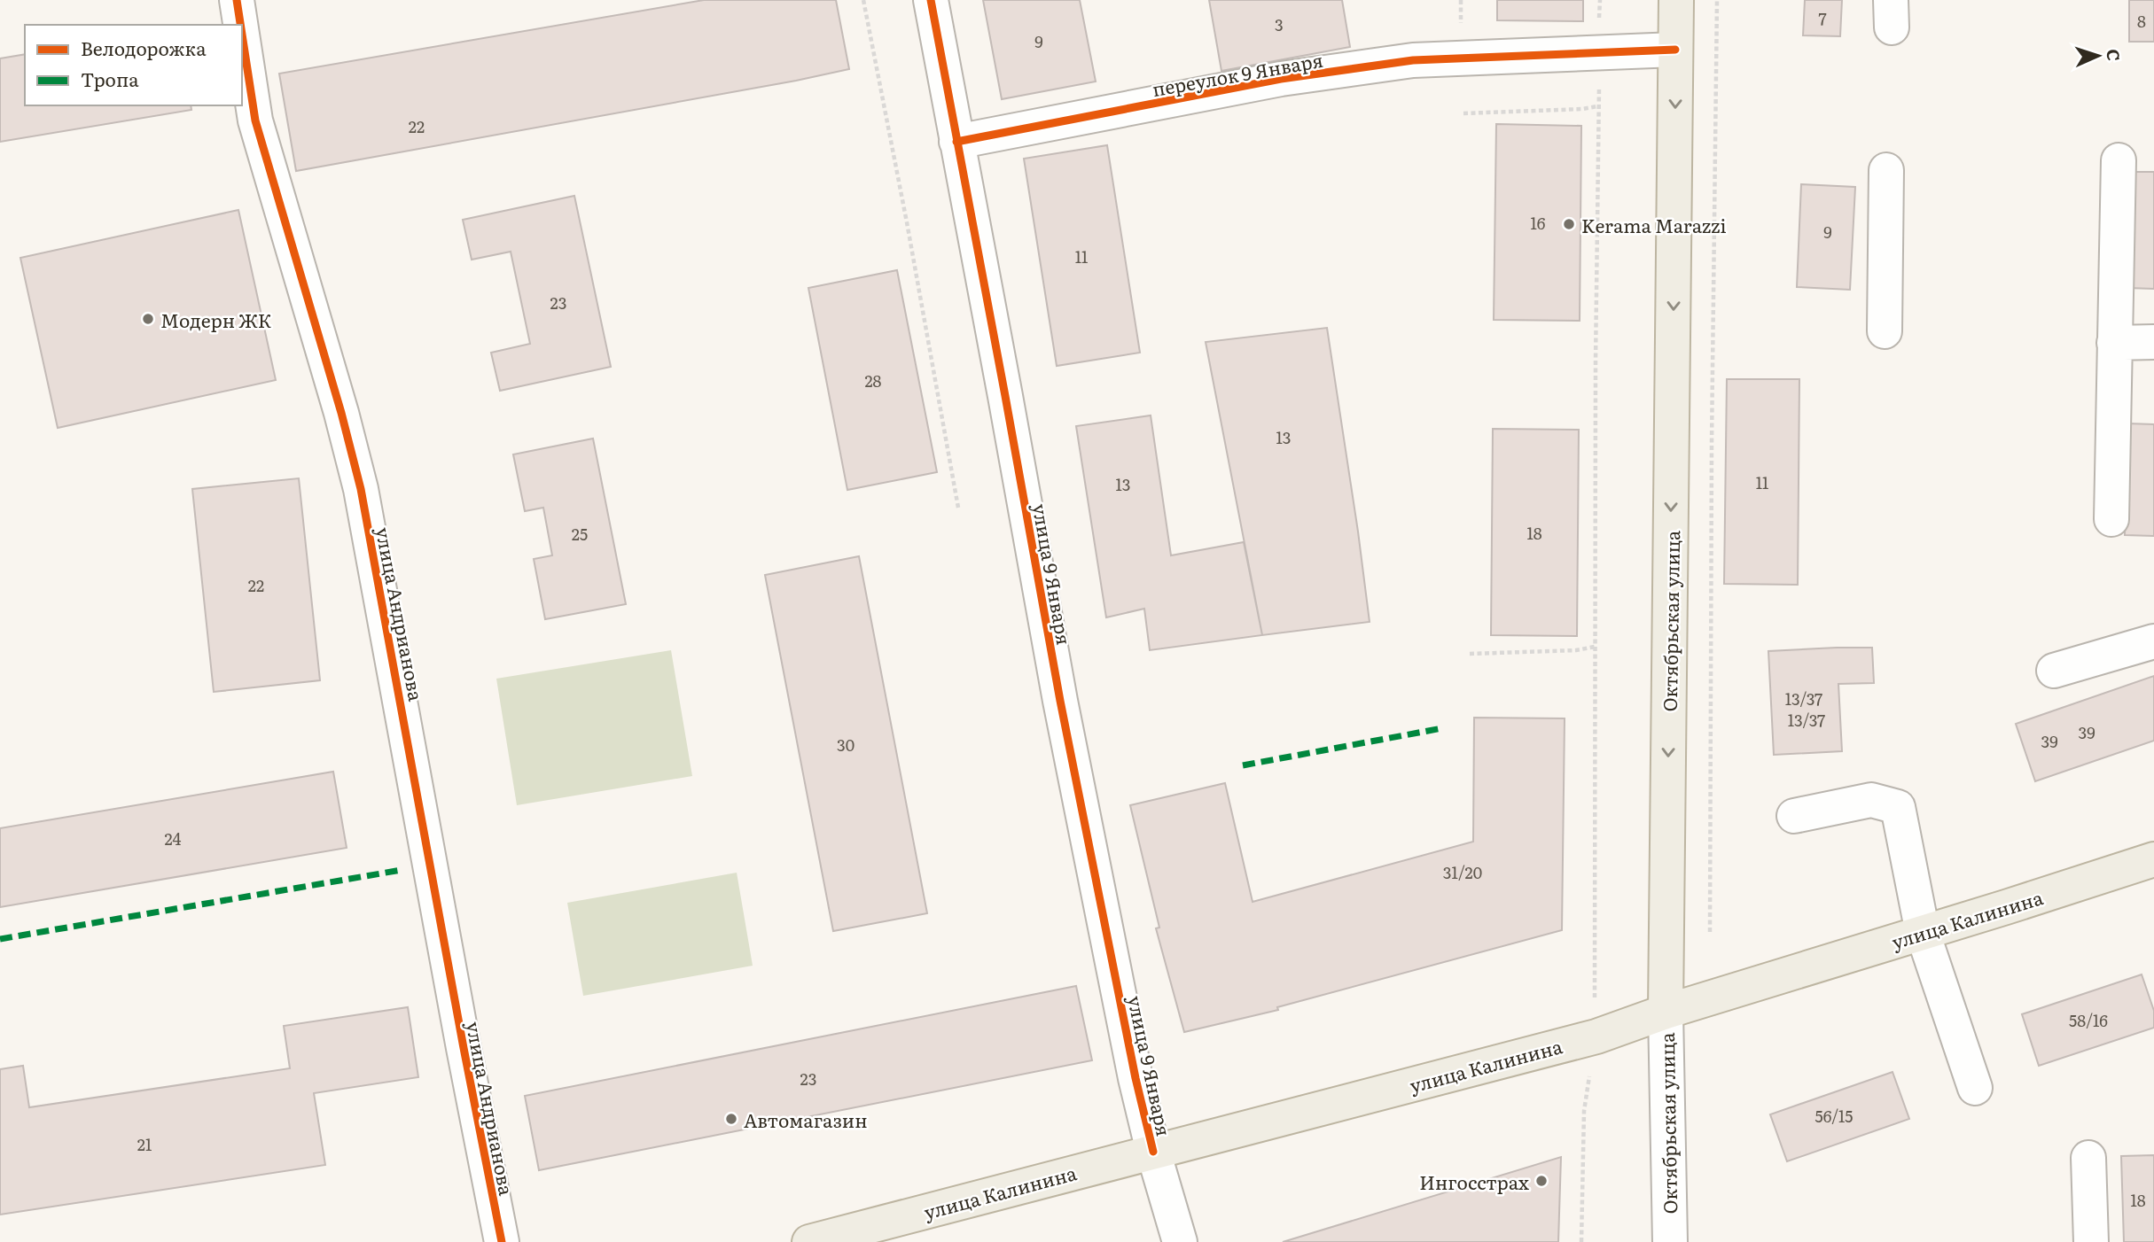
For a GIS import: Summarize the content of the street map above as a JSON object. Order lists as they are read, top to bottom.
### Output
{
  "streets": {
    "main road": ["Октябрьская улица", "улица Калинина"],
    "street": ["переулок 9 Января", "улица 9 Января", "улица Андрианова"]
  },
  "crossings": [
    ["переулок 9 Января", "улица 9 Января"],
    ["переулок 9 Января", "Октябрьская улица"],
    ["улица 9 Января", "улица Калинина"],
    ["Октябрьская улица", "улица Калинина"]
  ],
  "one_way": ["Октябрьская улица"],
  "places": [
    "Kerama Marazzi",
    "Модерн ЖК",
    "Автомагазин",
    "Ингосстрах"
  ],
  "house_numbers": [
    "7",
    "8",
    "3",
    "9",
    "22",
    "16",
    "9",
    "11",
    "23",
    "28",
    "13",
    "11",
    "13",
    "18",
    "25",
    "22",
    "13/37",
    "13/37",
    "39",
    "39",
    "30",
    "24",
    "31/20",
    "58/16",
    "23",
    "56/15",
    "21",
    "18"
  ],
  "legend": ["Велодорожка", "Тропа"],
  "north": "right"
}
